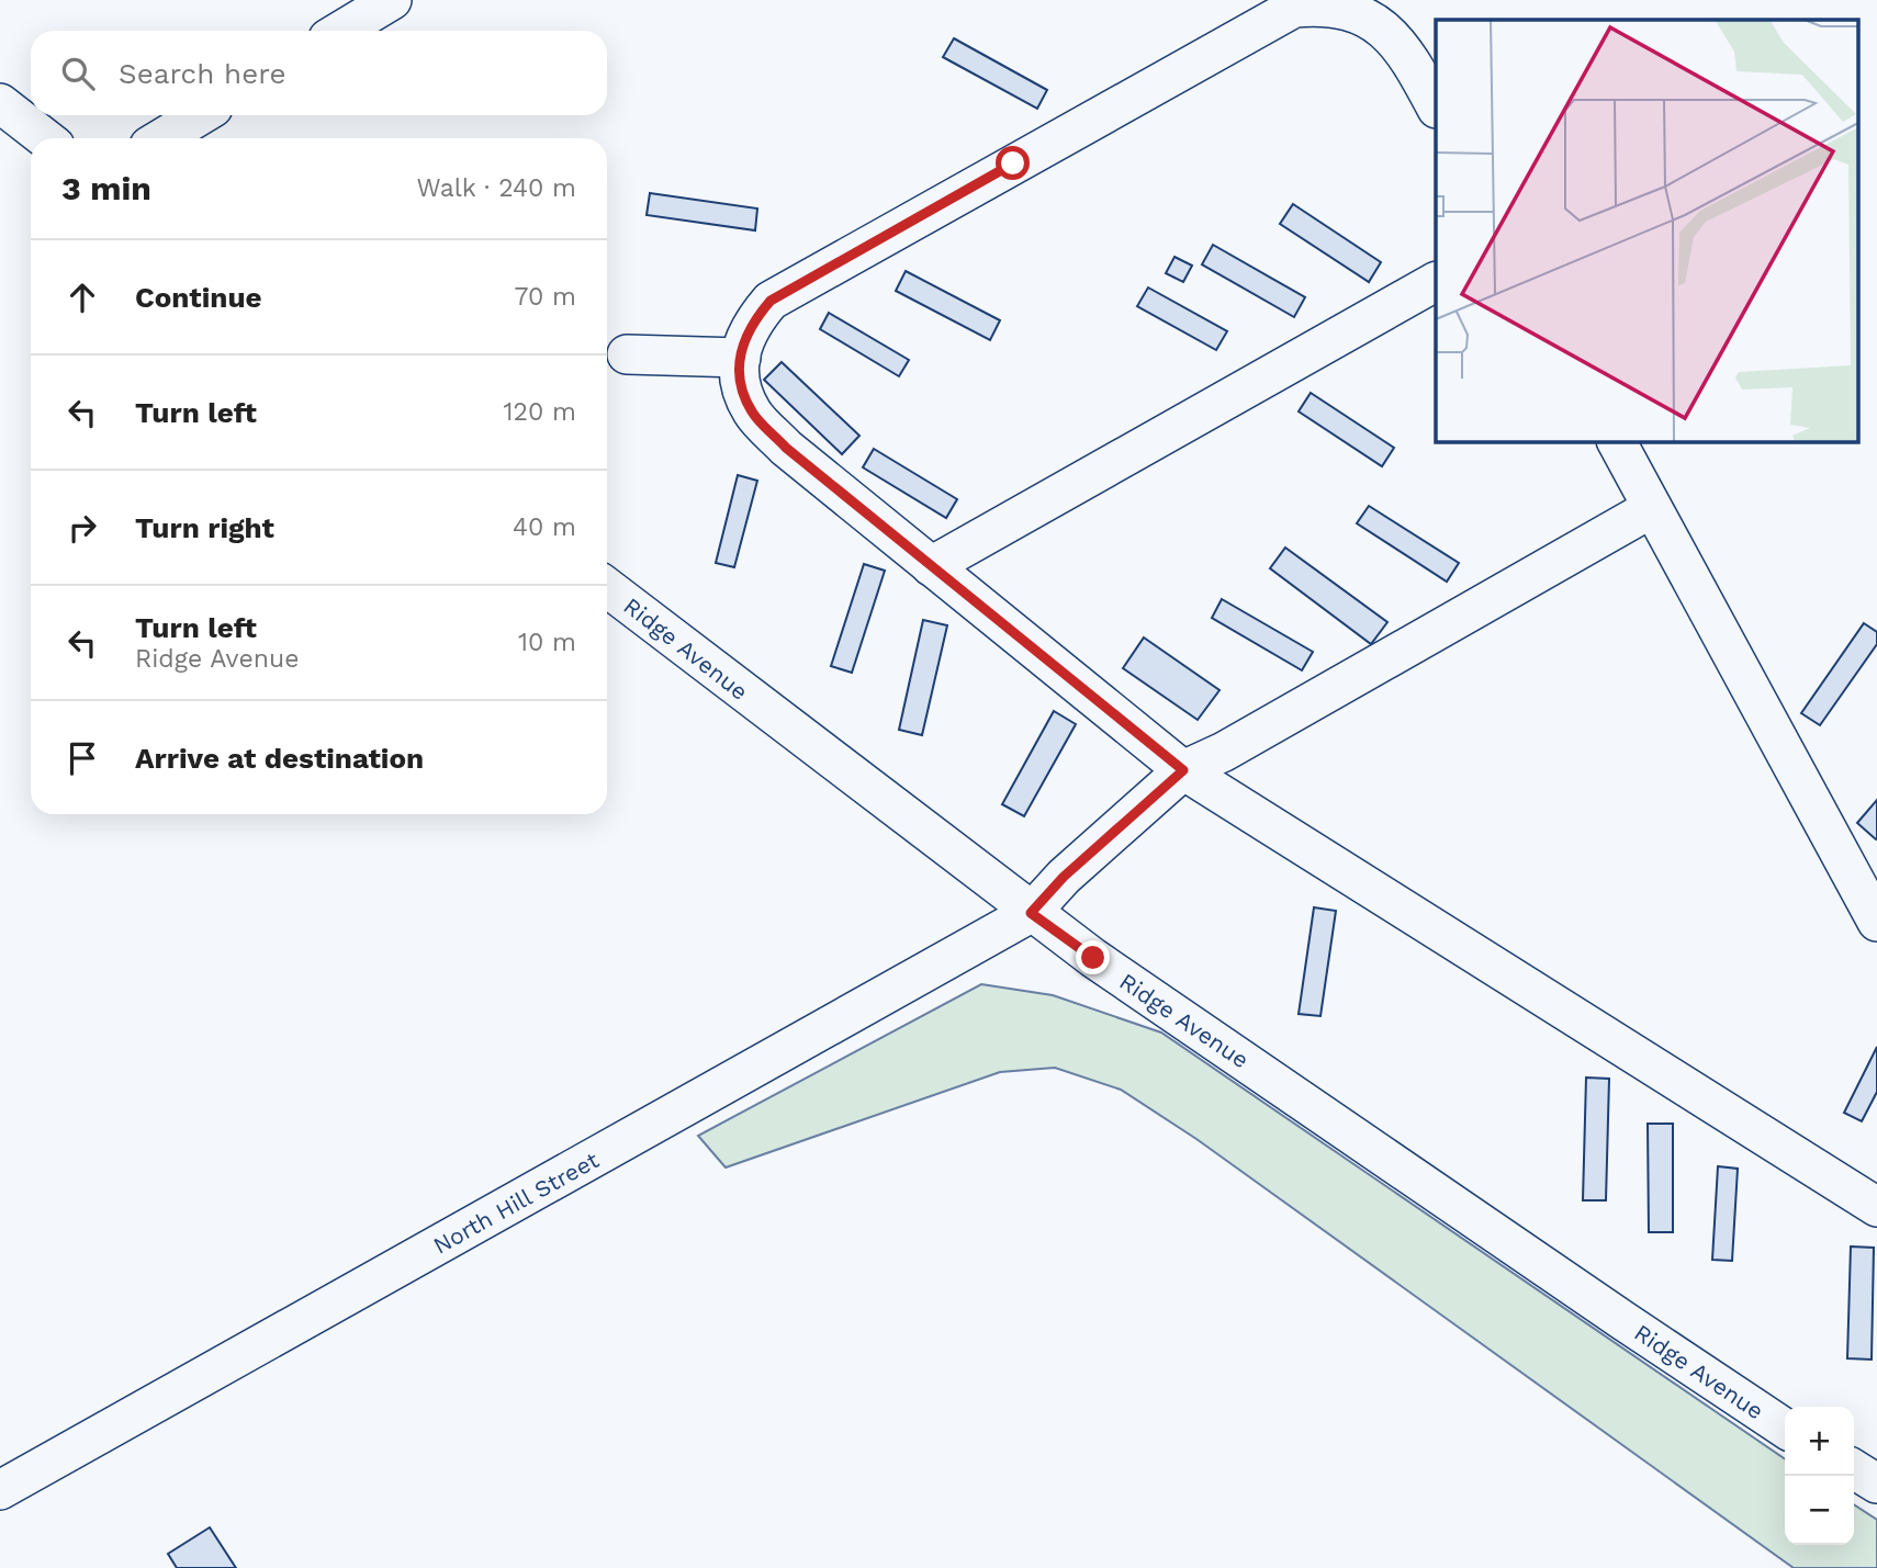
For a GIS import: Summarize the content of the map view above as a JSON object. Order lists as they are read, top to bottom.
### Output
{
  "streets": {
    "street": ["Ridge Avenue", "North Hill Street"]
  },
  "crossings": [
    ["Ridge Avenue", "North Hill Street"]
  ],
  "page": {
    "search": "Search here",
    "heading": ["3 min", "Walk · 240 m"],
    "list": [
      ["Continue", "70 m"],
      ["Turn left", "120 m"],
      ["Turn right", "40 m"],
      ["Turn left", "Ridge Avenue", "10 m"],
      "Arrive at destination"
    ],
    "map_buttons": ["+", "−"]
  }
}
